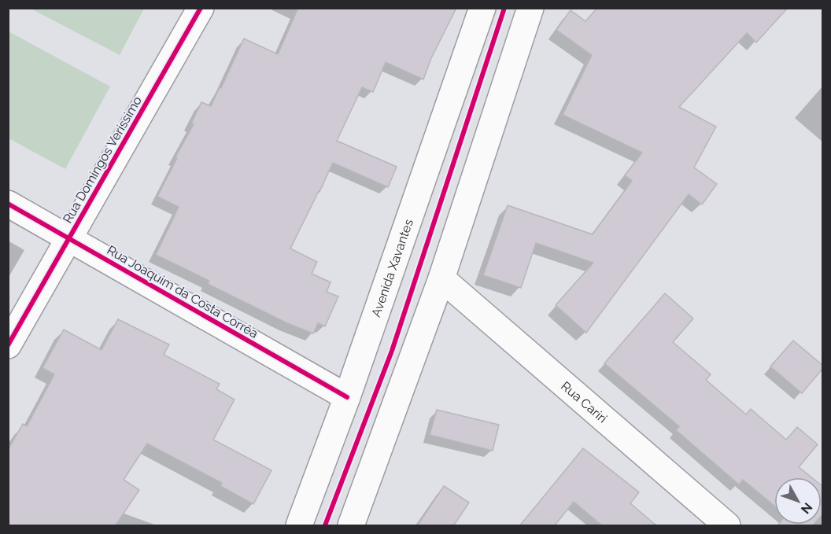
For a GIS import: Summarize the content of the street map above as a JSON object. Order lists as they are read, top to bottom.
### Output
{
  "streets": {
    "street": [
      "Rua Domingos Veríssimo",
      "Avenida Xavantes",
      "Rua Joaquim da Costa Corrêa",
      "Rua Cariri"
    ]
  },
  "crossings": [
    ["Rua Domingos Veríssimo", "Rua Joaquim da Costa Corrêa"],
    ["Avenida Xavantes", "Rua Joaquim da Costa Corrêa"]
  ],
  "north": "bottom right"
}
